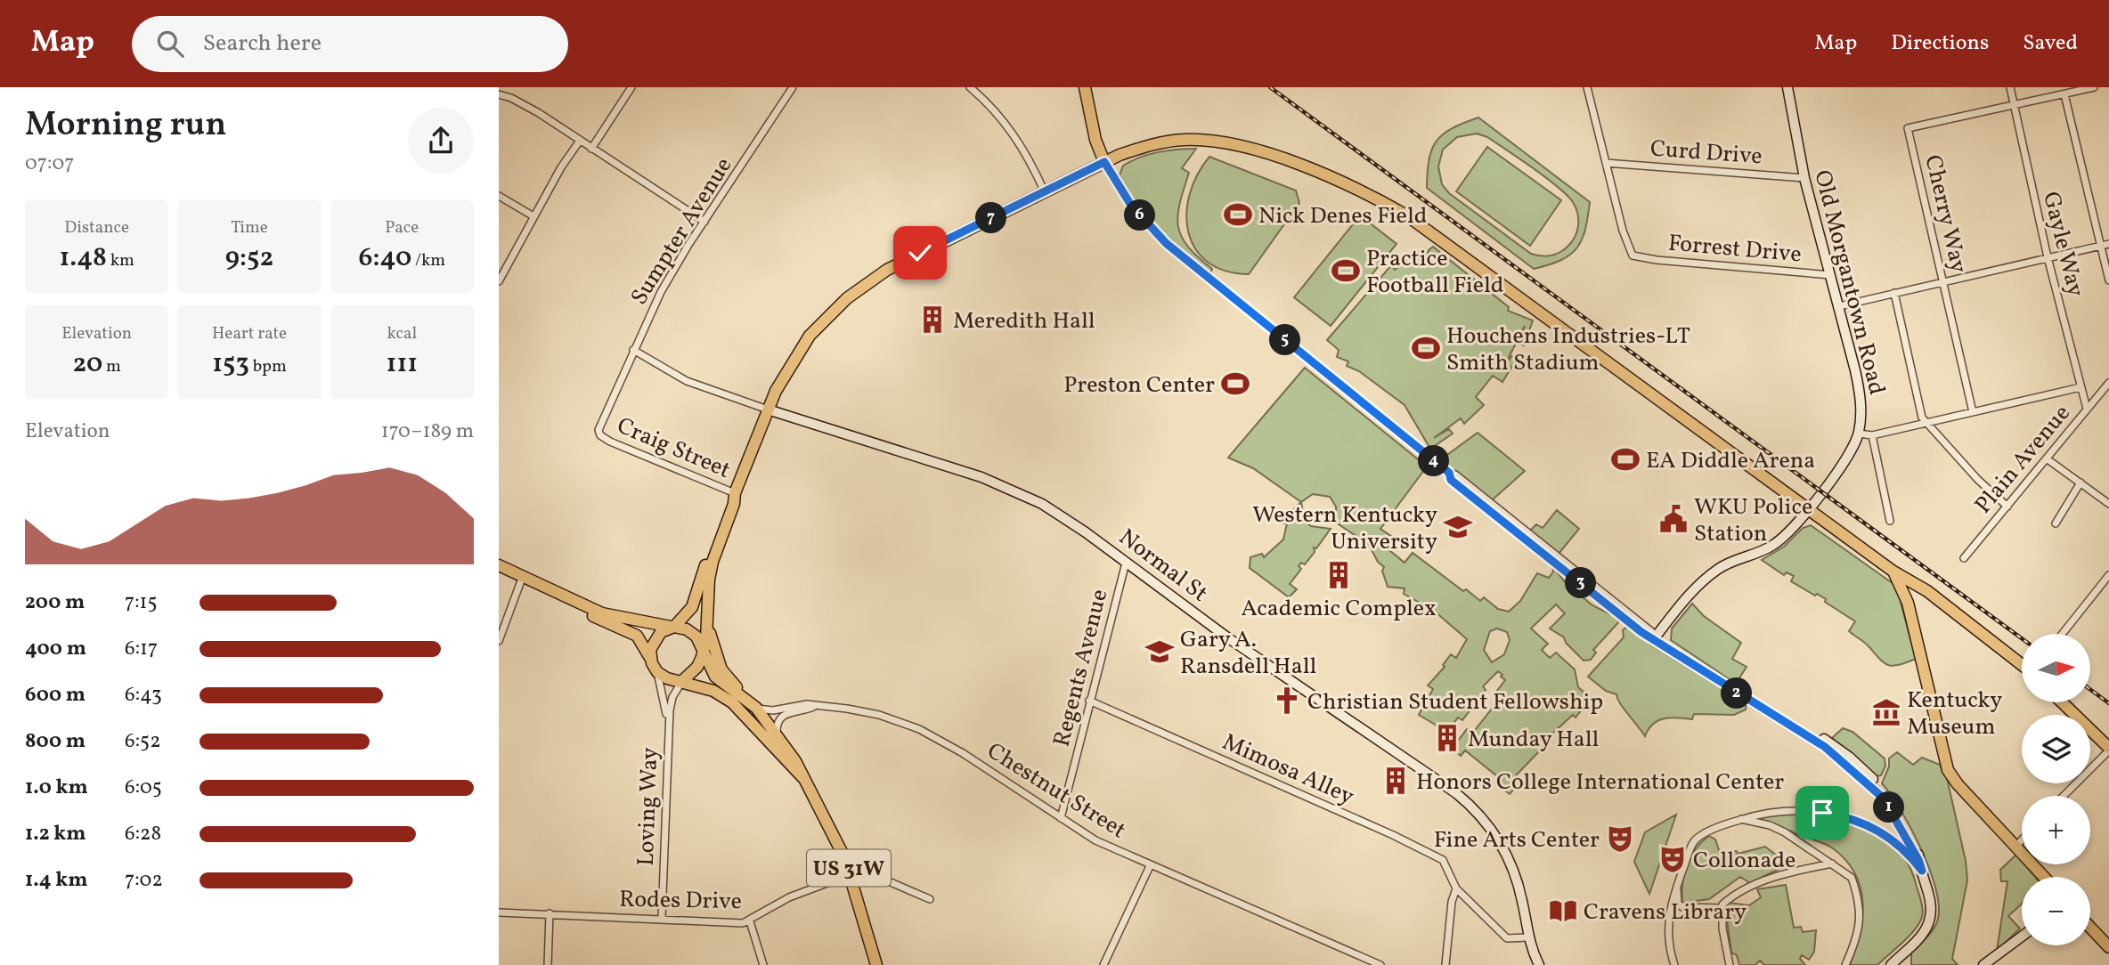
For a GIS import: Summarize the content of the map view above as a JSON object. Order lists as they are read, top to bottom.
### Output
{
  "streets": {
    "main road": ["US 31W"],
    "street": [
      "Curd Drive",
      "Cherry Way",
      "Sumpter Avenue",
      "Gayle Way",
      "Forrest Drive",
      "Old Morgantown Road",
      "Craig Street",
      "Plain Avenue",
      "Normal St",
      "Regents Avenue",
      "Mimosa Alley",
      "Chestnut Street",
      "Loving Way",
      "Rodes Drive"
    ]
  },
  "crossings": [
    ["Curd Drive", "Forrest Drive"],
    ["Curd Drive", "Old Morgantown Road"],
    ["Cherry Way", "Gayle Way"],
    ["Sumpter Avenue", "Craig Street"],
    ["Gayle Way", "Plain Avenue"],
    ["Forrest Drive", "Old Morgantown Road"],
    ["Normal St", "Regents Avenue"],
    ["Normal St", "Mimosa Alley"],
    ["Regents Avenue", "Mimosa Alley"],
    ["Regents Avenue", "Chestnut Street"],
    ["Loving Way", "Rodes Drive"],
    ["US 31W", "Rodes Drive"]
  ],
  "places": {
    "sports": [
      "Nick Denes Field",
      "Practice Football Field",
      "Houchens Industries-LT Smith Stadium",
      "Preston Center",
      "EA Diddle Arena"
    ],
    "building": [
      "Meredith Hall",
      "Academic Complex",
      "Munday Hall",
      "Honors College International Center"
    ],
    "public building": ["WKU Police Station"],
    "school or university": ["Western Kentucky University", "Gary A. Ransdell Hall"],
    "church": ["Christian Student Fellowship"],
    "museum": ["Kentucky Museum"],
    "theatre": ["Fine Arts Center", "Collonade"],
    "library": ["Cravens Library"]
  },
  "north": "right",
  "page": {
    "header": "Map",
    "search": "Search here",
    "nav": ["Map", "Directions", "Saved"],
    "heading": ["Morning run", "07:07"],
    "stats": [
      ["Distance", "1.48 km"],
      ["Time", "9:52"],
      ["Pace", "6:40 /km"],
      ["Elevation", "20 m"],
      ["Heart rate", "153 bpm"],
      ["kcal", "111"]
    ],
    "pins": [
      "6",
      "7",
      "5",
      "4",
      "3",
      "2",
      "1"
    ],
    "chart": ["Elevation", "170–189 m"],
    "list": [
      {
        "name": "200 m",
        "note": "7:15"
      },
      {
        "name": "400 m",
        "note": "6:17"
      },
      {
        "name": "600 m",
        "note": "6:43"
      },
      {
        "name": "800 m",
        "note": "6:52"
      },
      {
        "name": "1.0 km",
        "note": "6:05"
      },
      {
        "name": "1.2 km",
        "note": "6:28"
      },
      {
        "name": "1.4 km",
        "note": "7:02"
      }
    ],
    "map_buttons": ["+", "−"]
  }
}
